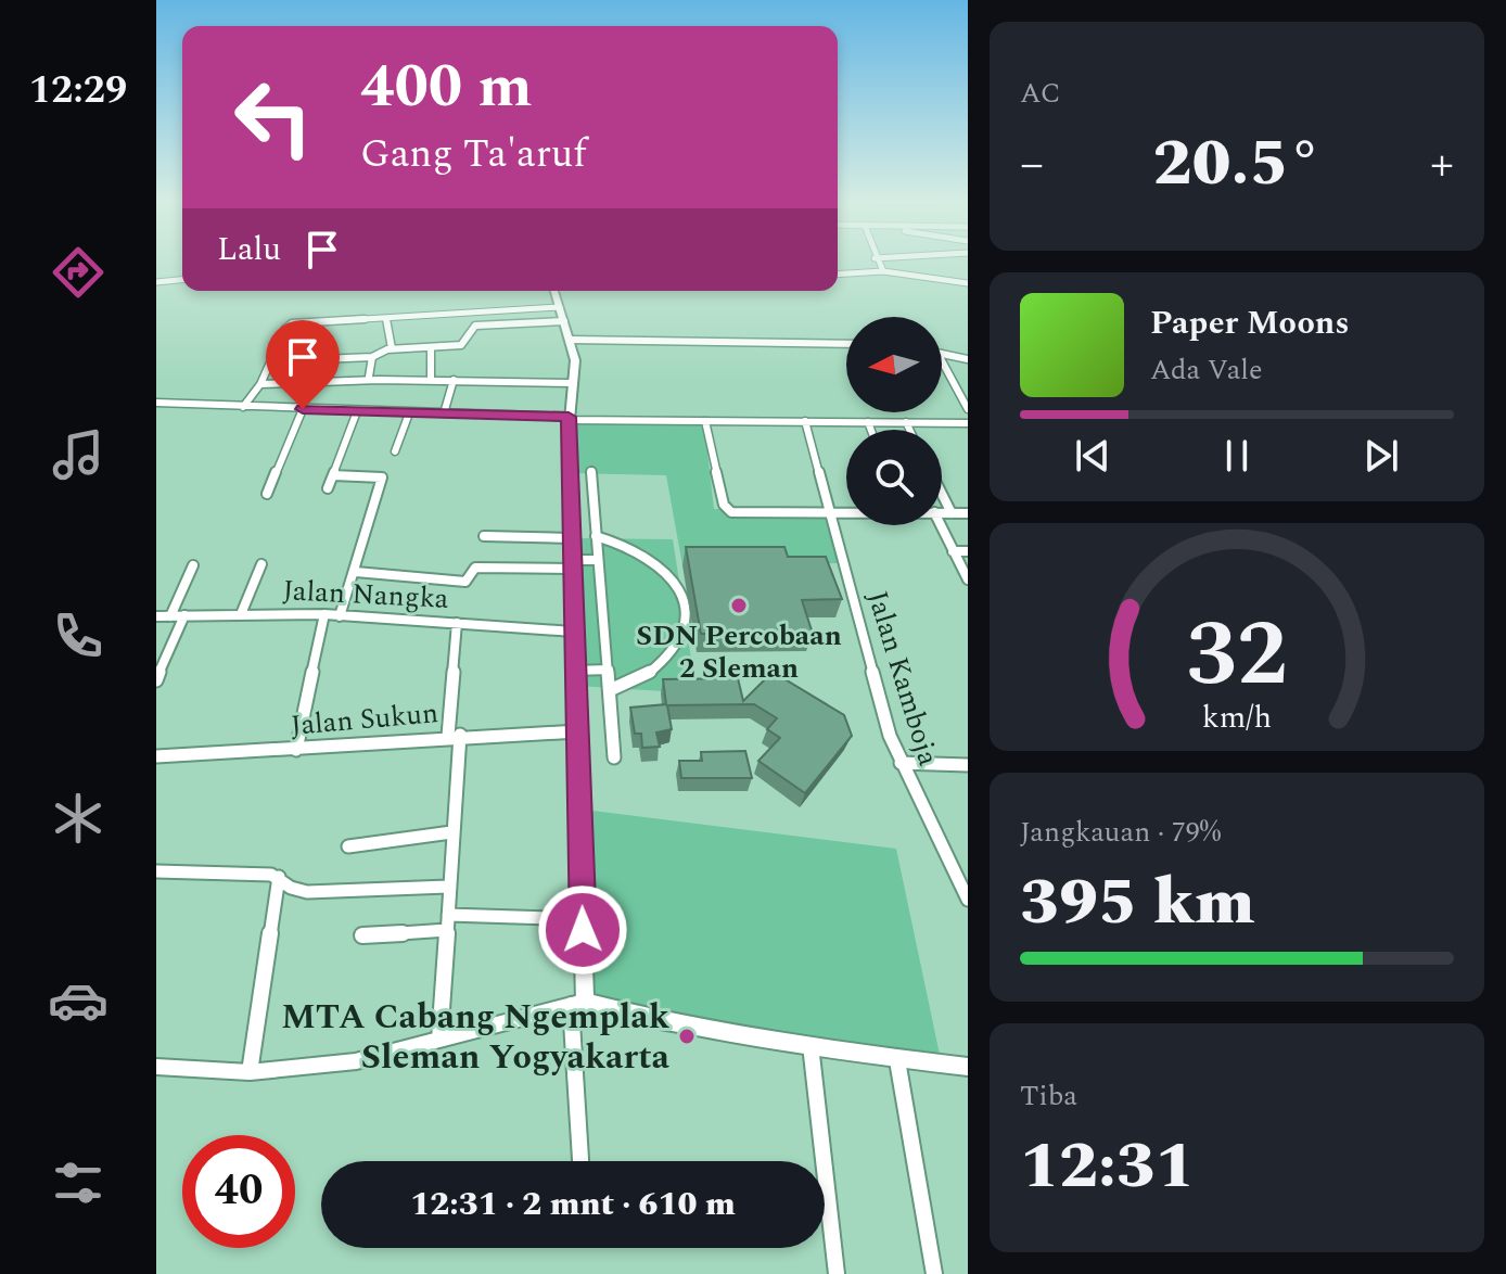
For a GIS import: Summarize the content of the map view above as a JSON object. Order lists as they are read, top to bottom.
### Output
{
  "streets": {
    "street": ["Jalan Nangka", "Jalan Kamboja", "Jalan Sukun"]
  },
  "places": ["SDN Percobaan 2 Sleman", "MTA Cabang Ngemplak Sleman Yogyakarta"],
  "north": "left",
  "page": {
    "tabs": "12:29",
    "tile": [
      "AC",
      ["Jangkauan · 79%", "395 km"],
      ["Tiba", "12:31"]
    ],
    "turn": ["400 m", "Gang Ta'aruf"],
    "heat": ["−", "20.5°", "+"],
    "then": "Lalu",
    "song": ["Paper Moons", "Ada Vale"],
    "limit": "40",
    "trip": "12:31 · 2 mnt · 610 m",
    "gauge": ["32", "km/h"]
  }
}
